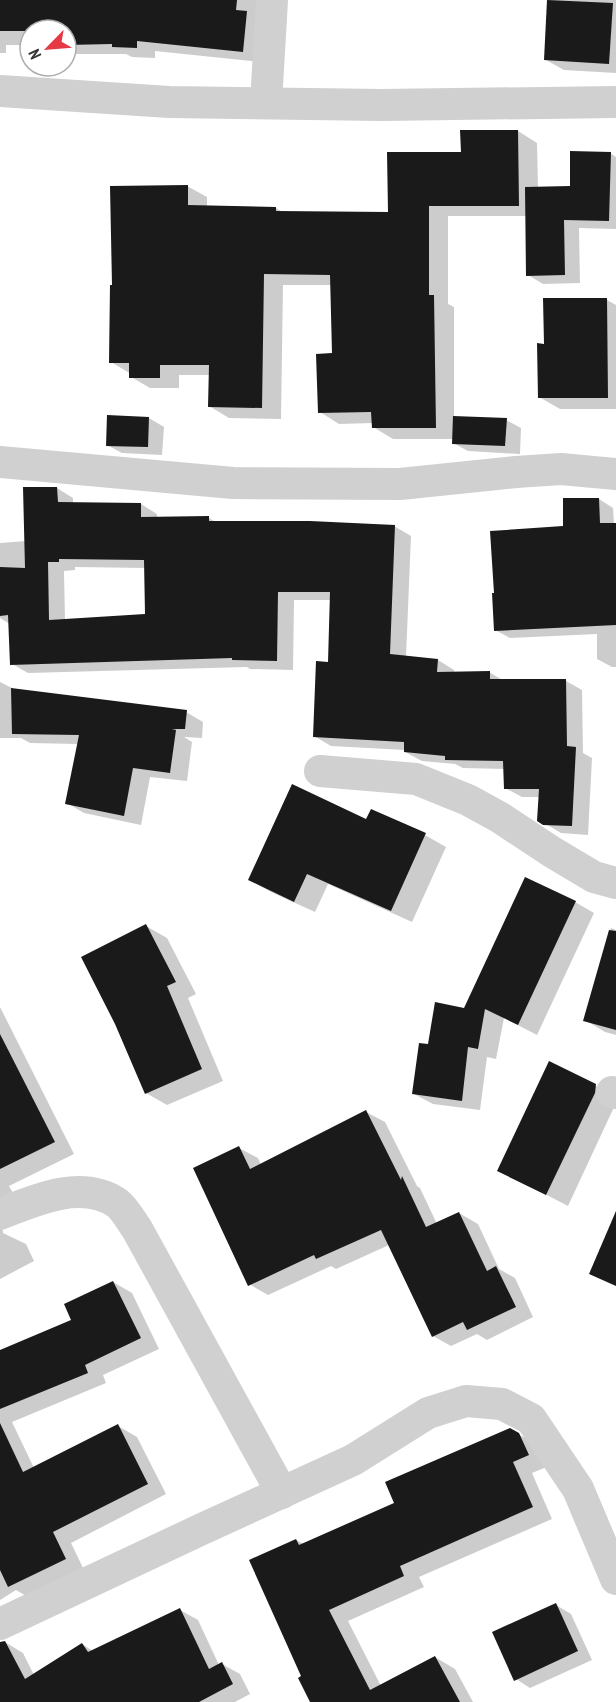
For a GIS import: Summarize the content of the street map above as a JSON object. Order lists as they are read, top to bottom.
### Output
{
  "north": "bottom left"
}
